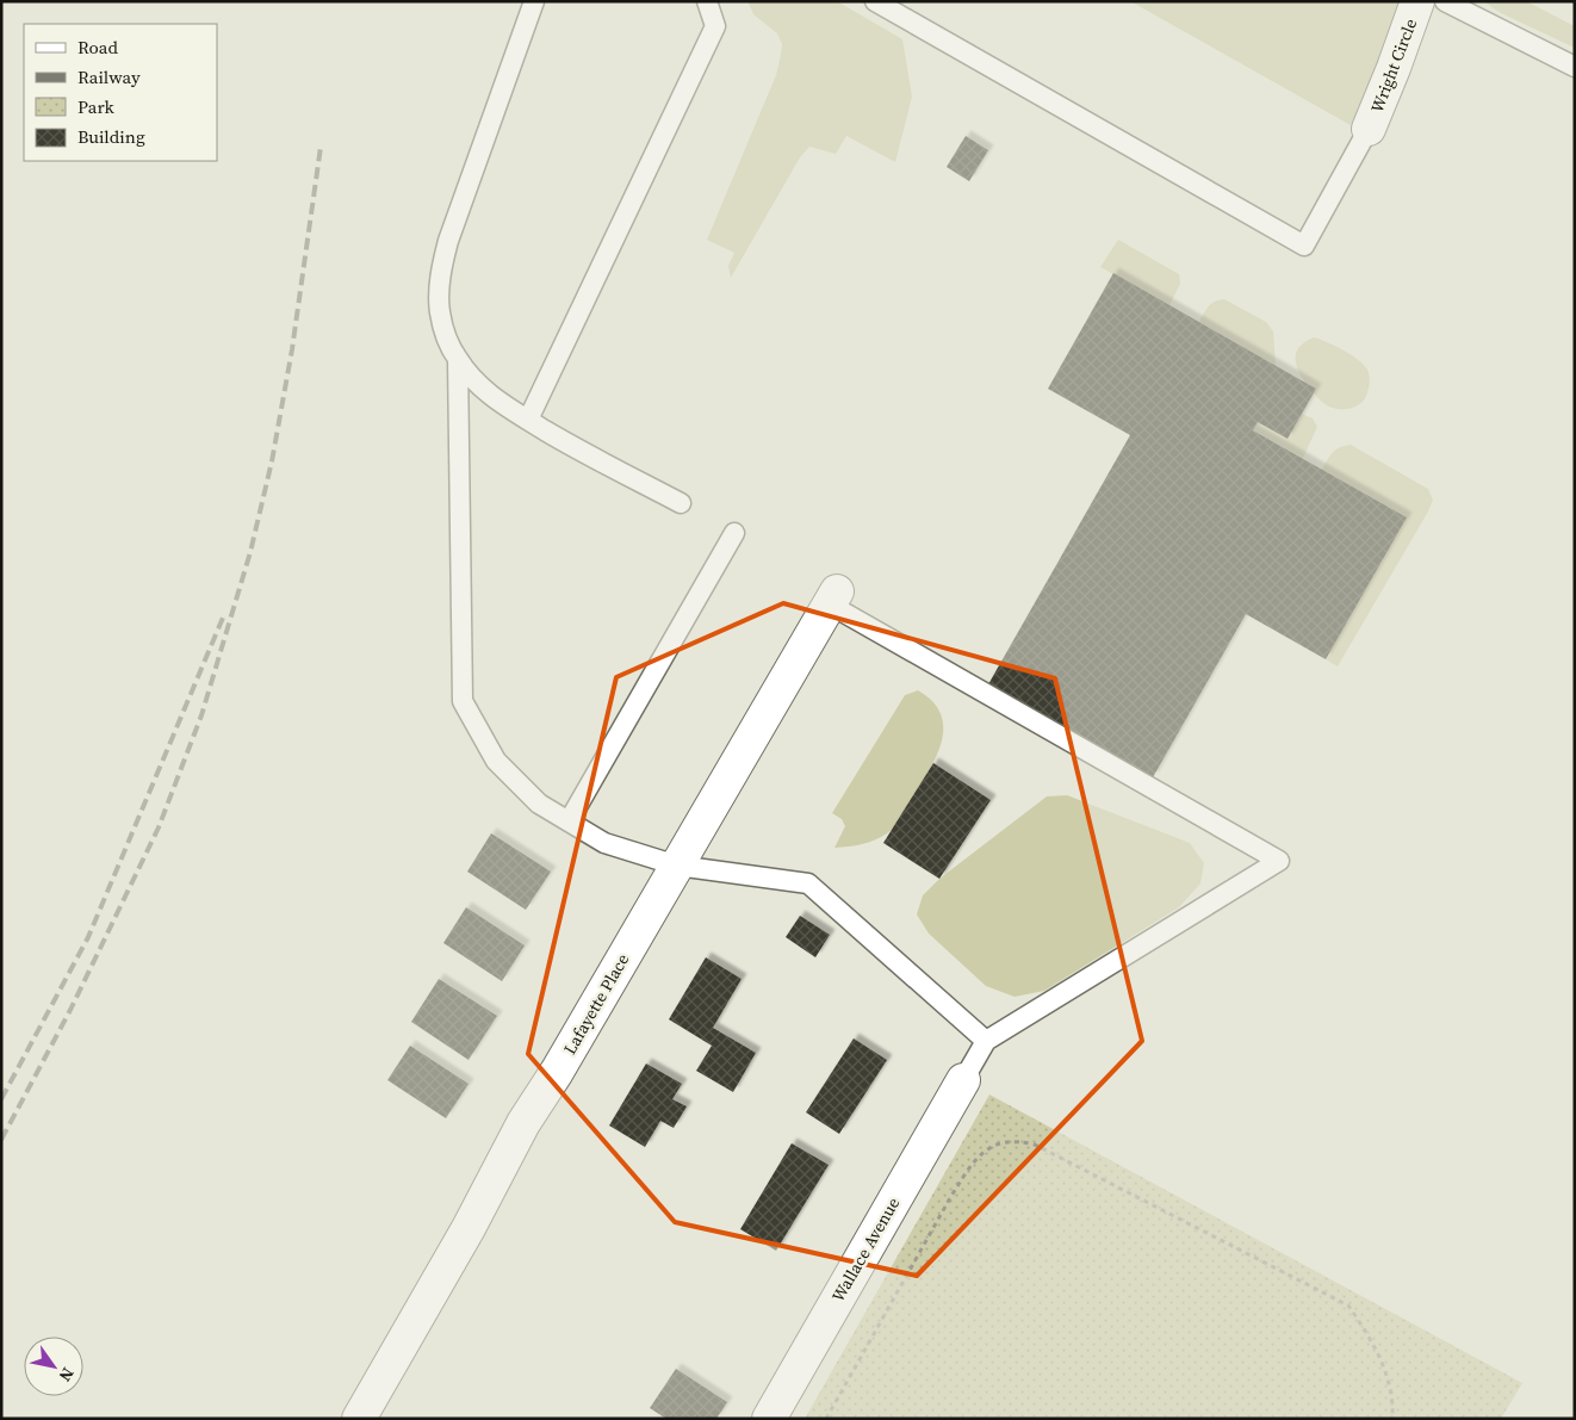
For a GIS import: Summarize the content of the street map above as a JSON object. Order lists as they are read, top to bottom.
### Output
{
  "streets": {
    "street": ["Wright Circle", "Lafayette Place", "Wallace Avenue"]
  },
  "legend": [
    "Road",
    "Railway",
    "Park",
    "Building"
  ],
  "north": "bottom right"
}
